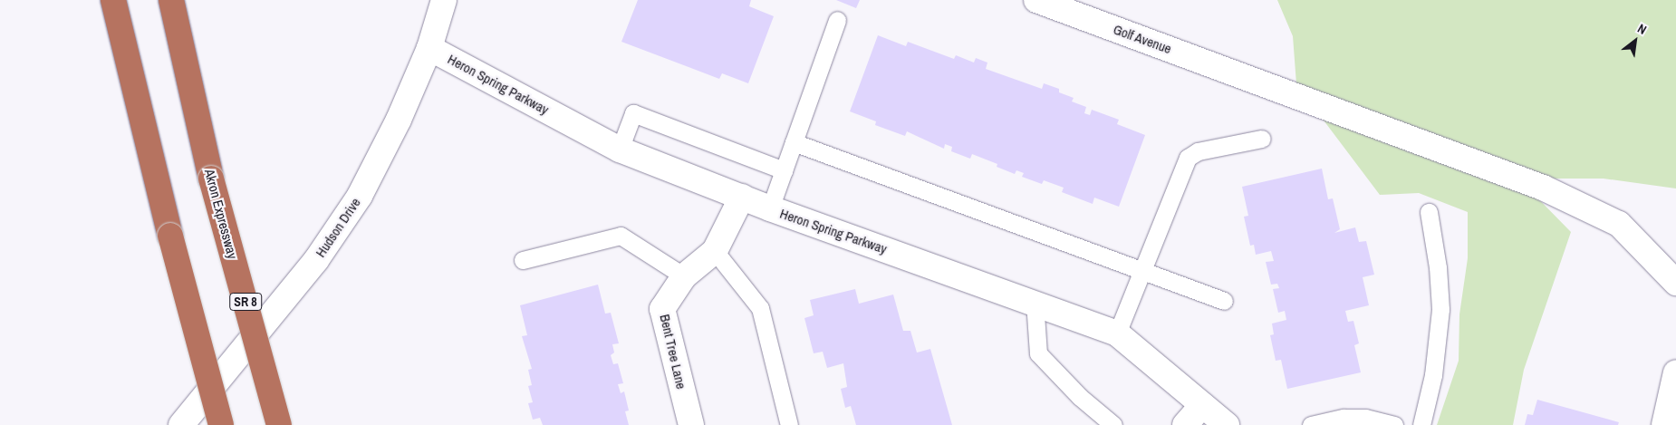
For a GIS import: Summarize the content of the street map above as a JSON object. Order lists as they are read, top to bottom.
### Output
{
  "streets": {
    "highway": ["Akron Expressway", "SR 8"],
    "street": [
      "Golf Avenue",
      "Heron Spring Parkway",
      "Hudson Drive",
      "Bent Tree Lane"
    ]
  },
  "crossings": [
    ["Heron Spring Parkway", "Hudson Drive"],
    ["Heron Spring Parkway", "Bent Tree Lane"]
  ],
  "north": "top right"
}
